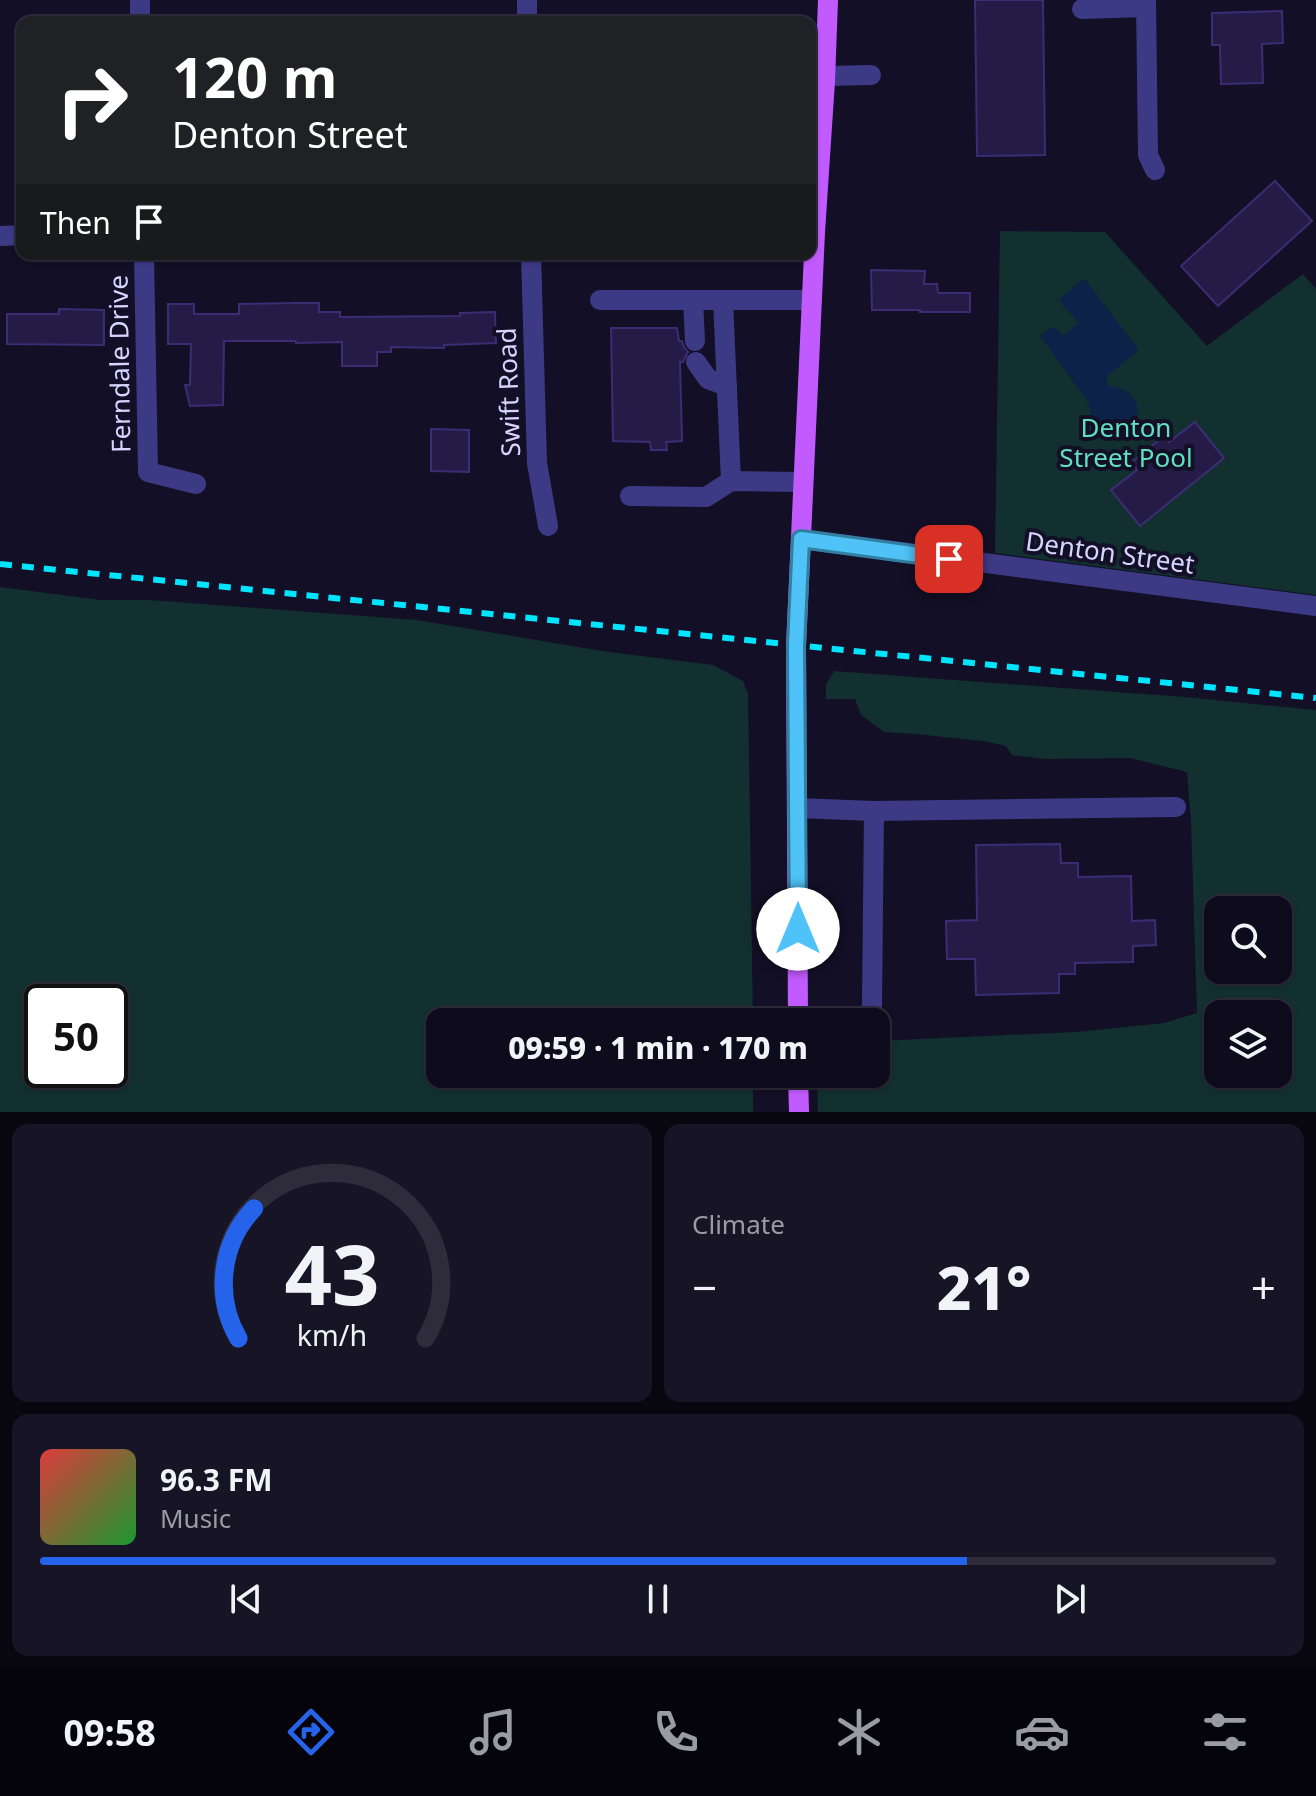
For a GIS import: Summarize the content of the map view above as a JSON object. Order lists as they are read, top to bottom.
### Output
{
  "streets": {
    "street": ["Ferndale Drive", "Swift Road", "Denton Street"]
  },
  "parks": ["Denton Street Pool"],
  "page": {
    "turn": ["120 m", "Denton Street"],
    "then": "Then",
    "limit": "50",
    "trip": "09:59 · 1 min · 170 m",
    "tile": "Climate",
    "heat": ["−", "21°", "+"],
    "song": ["96.3 FM", "Music"],
    "tabs": "09:58",
    "gauge": ["43", "km/h"]
  }
}
